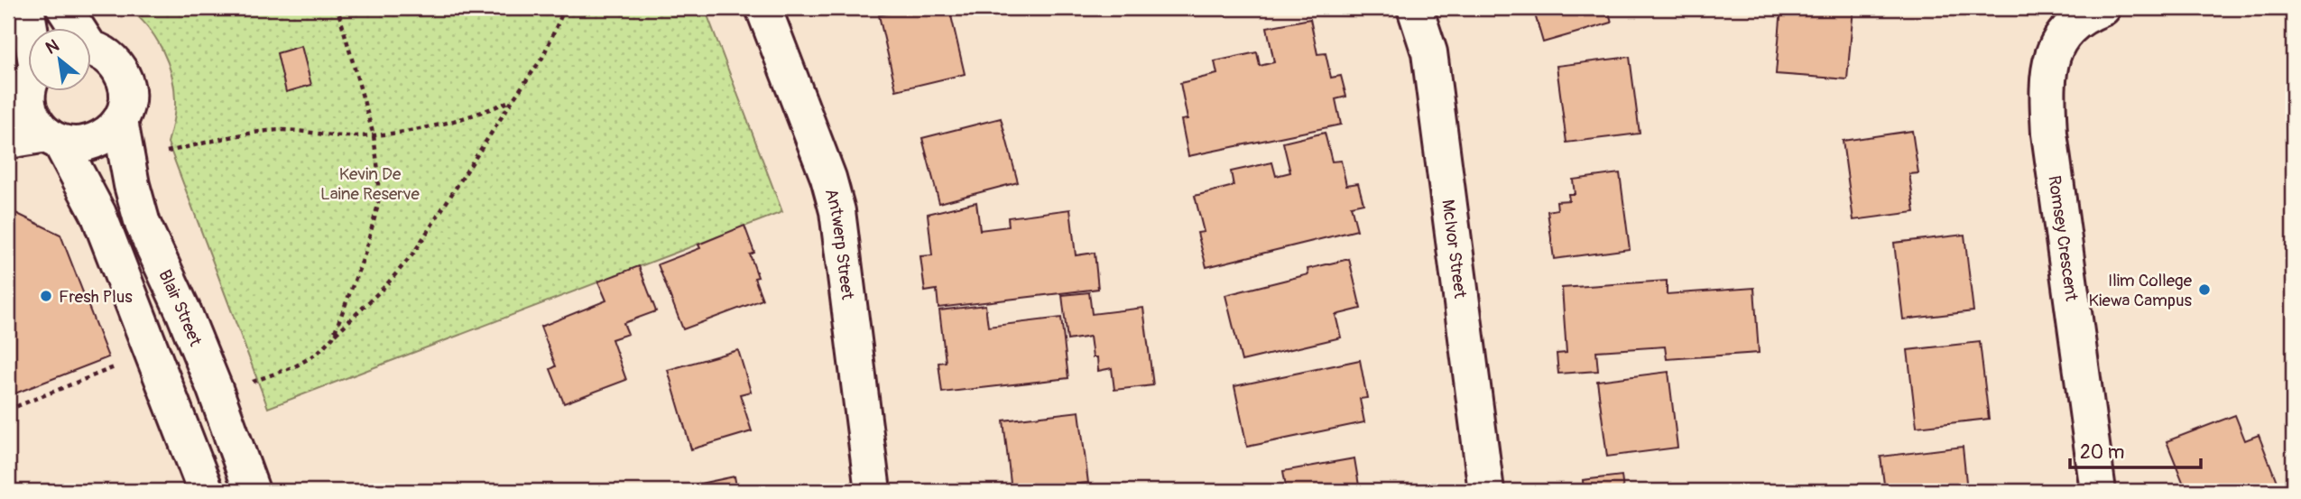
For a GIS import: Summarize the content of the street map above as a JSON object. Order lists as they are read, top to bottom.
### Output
{
  "streets": {
    "street": [
      "Romsey Crescent",
      "Antwerp Street",
      "McIvor Street",
      "Blair Street"
    ]
  },
  "parks": ["Kevin De Laine Reserve"],
  "places": ["Ilim College Kiewa Campus", "Fresh Plus"],
  "scale_bar": "20 m",
  "north": "top left"
}
